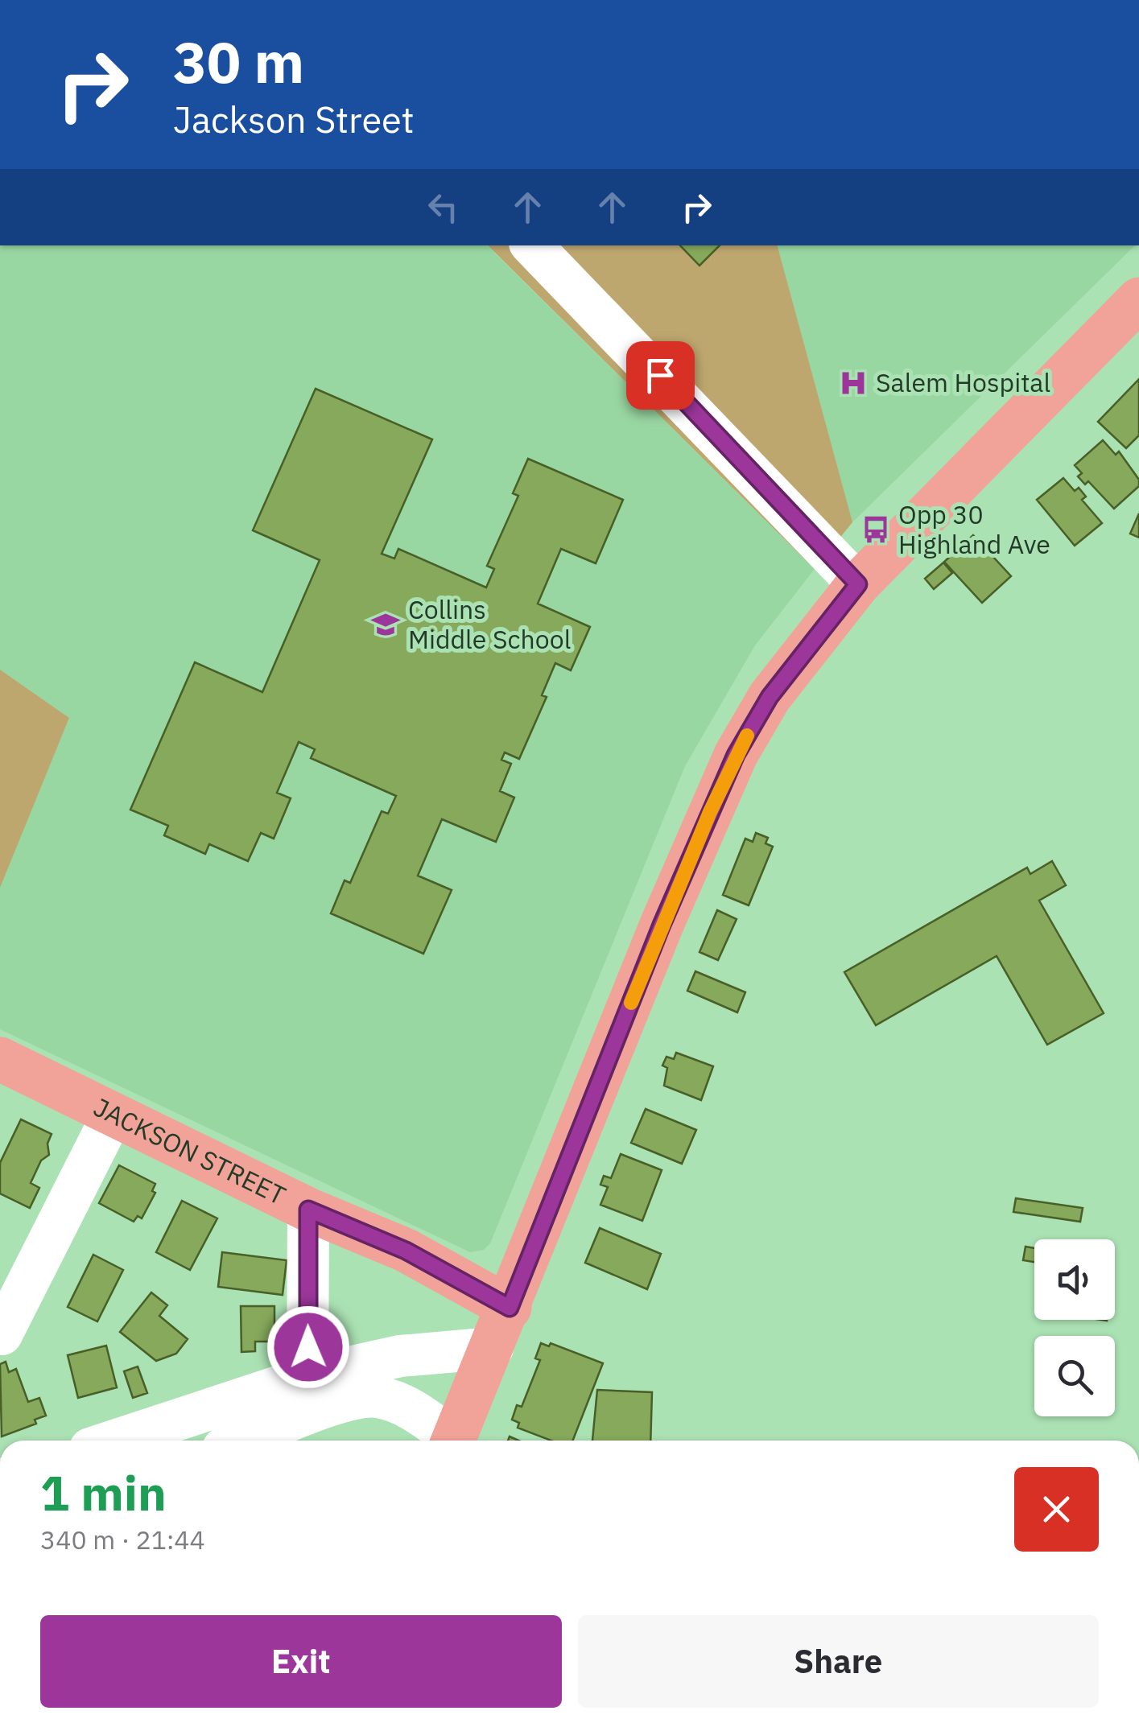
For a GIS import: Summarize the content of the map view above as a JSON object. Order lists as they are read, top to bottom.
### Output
{
  "streets": {
    "main road": ["JACKSON STREET"]
  },
  "places": {
    "hospital": ["Salem Hospital"],
    "bus stop": ["Opp 30 Highland Ave"],
    "school or university": ["Collins Middle School"]
  },
  "page": {
    "turn": ["30 m", "Jackson Street"],
    "heading": ["1 min", "340 m · 21:44"],
    "buttons": ["Exit", "Share"]
  }
}
